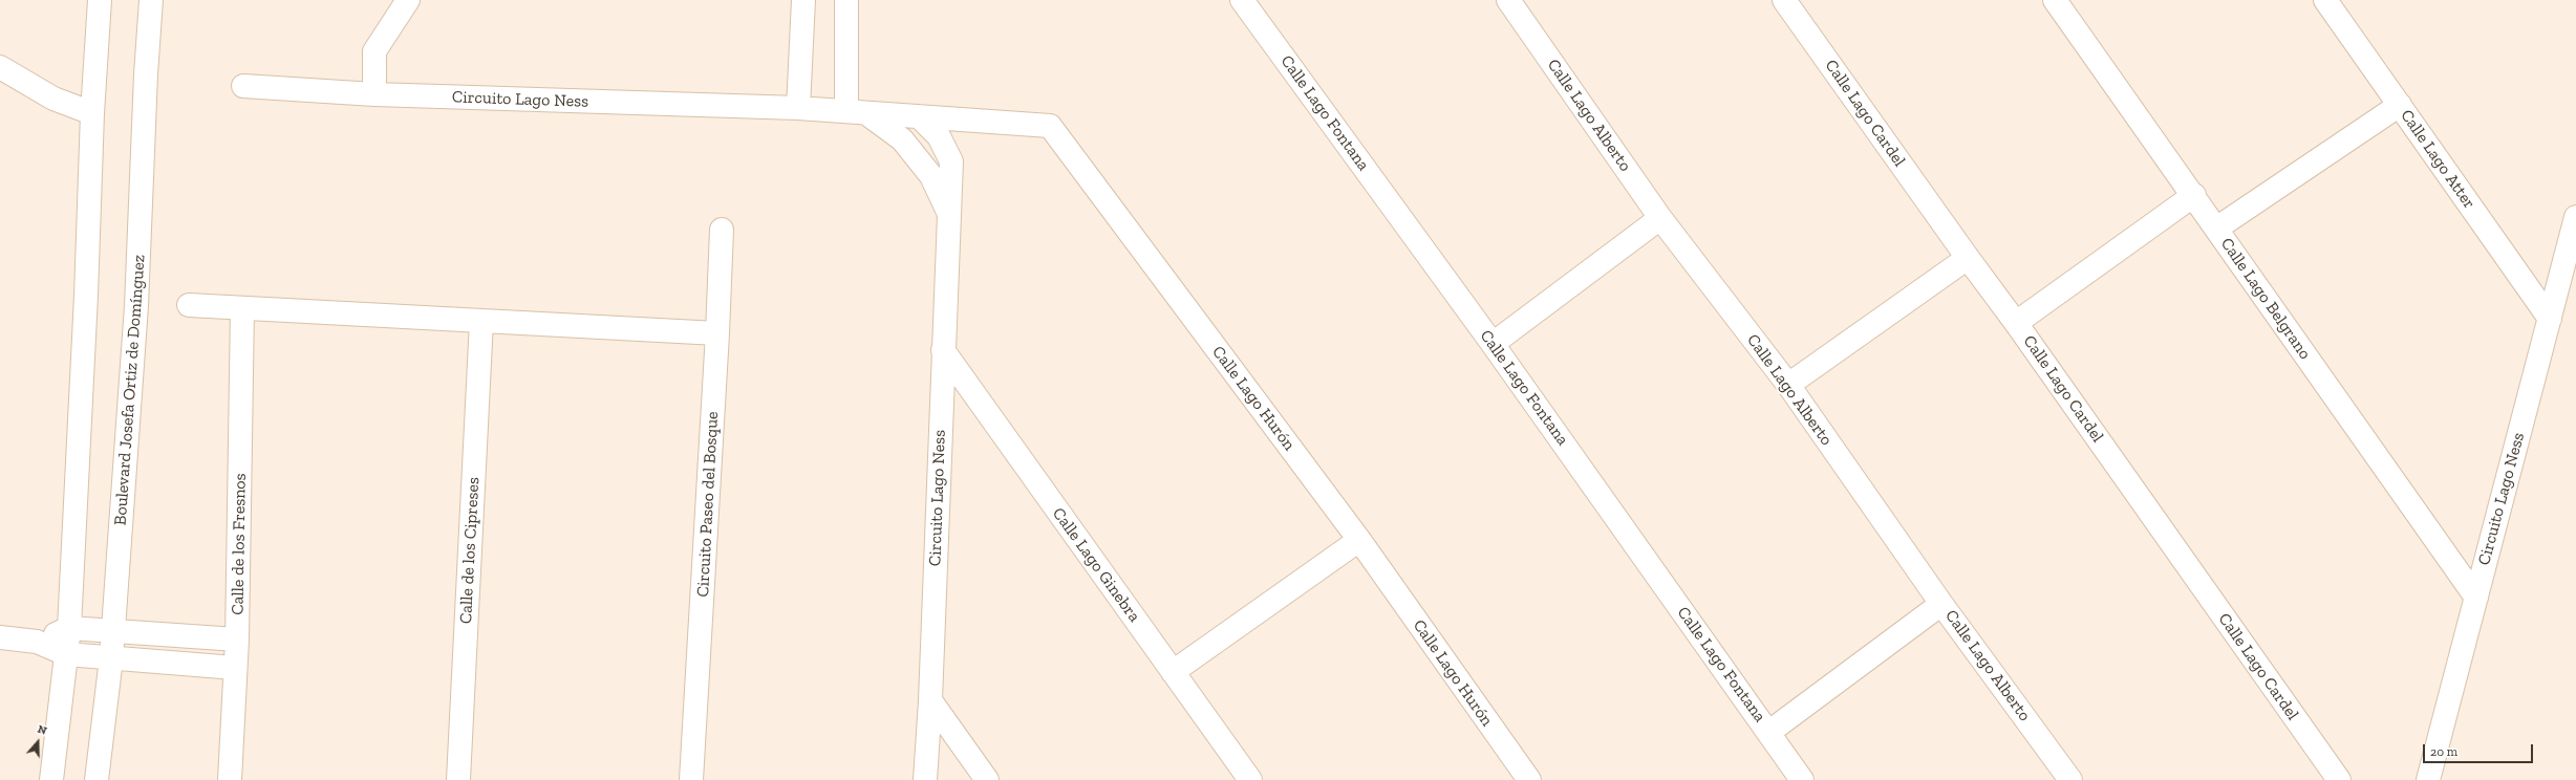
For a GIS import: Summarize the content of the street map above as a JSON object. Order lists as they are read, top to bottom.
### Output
{
  "streets": {
    "street": [
      "Circuito Lago Ness",
      "Calle Lago Fontana",
      "Calle Lago Cardel",
      "Calle Lago Alberto",
      "Calle Lago Atter",
      "Calle Lago Belgrano",
      "Boulevard Josefa Ortiz de Domínguez",
      "Calle Lago Hurón",
      "Circuito Paseo del Bosque",
      "Calle de los Fresnos",
      "Calle de los Cipreses",
      "Calle Lago Ginebra"
    ]
  },
  "crossings": [
    ["Circuito Lago Ness", "Calle Lago Atter"],
    ["Circuito Lago Ness", "Calle Lago Belgrano"],
    ["Circuito Lago Ness", "Calle Lago Hurón"],
    ["Circuito Lago Ness", "Calle Lago Ginebra"]
  ],
  "scale_bar": "20 m",
  "north": "top"
}
